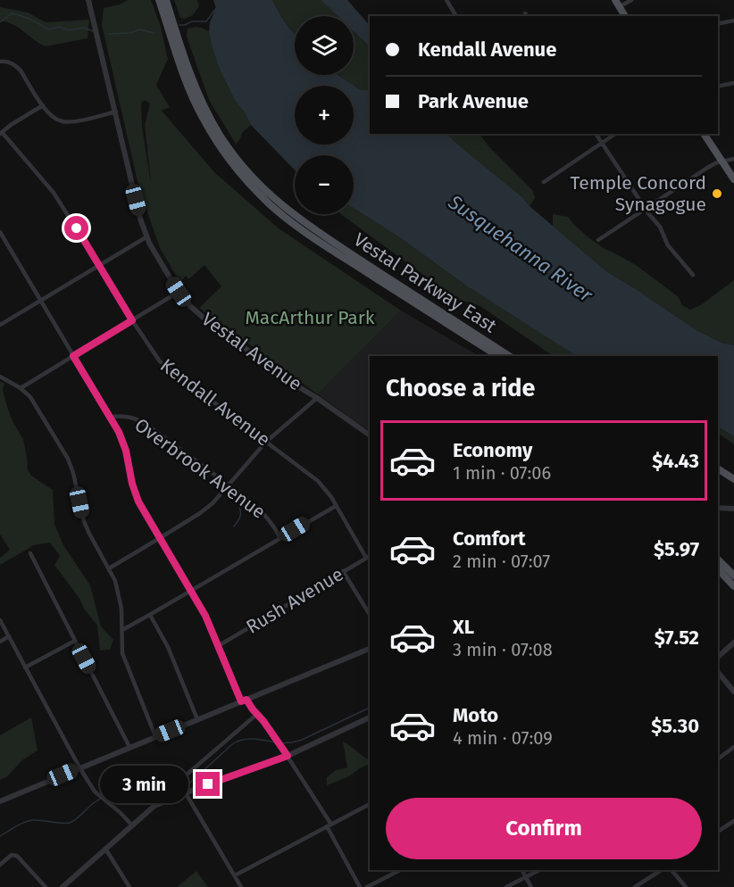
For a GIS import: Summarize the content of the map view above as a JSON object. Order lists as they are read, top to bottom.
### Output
{
  "streets": {
    "main road": ["Vestal Parkway East"],
    "street": [
      "Vestal Avenue",
      "Kendall Avenue",
      "Overbrook Avenue",
      "Rush Avenue"
    ]
  },
  "crossings": [
    ["Kendall Avenue", "Rush Avenue"]
  ],
  "water": ["Susquehanna River"],
  "parks": ["MacArthur Park"],
  "places": ["Temple Concord Synagogue"],
  "page": {
    "map_buttons": ["+", "−"],
    "banner": ["Kendall Avenue", "Park Avenue"],
    "heading": "Choose a ride",
    "list": [
      {
        "name": "Economy",
        "note": "1 min · 07:06",
        "value": "$4.43"
      },
      {
        "name": "Comfort",
        "note": "2 min · 07:07",
        "value": "$5.97"
      },
      {
        "name": "XL",
        "note": "3 min · 07:08",
        "value": "$7.52"
      },
      {
        "name": "Moto",
        "note": "4 min · 07:09",
        "value": "$5.30"
      }
    ],
    "bubble": "3 min",
    "buttons": "Confirm"
  }
}
